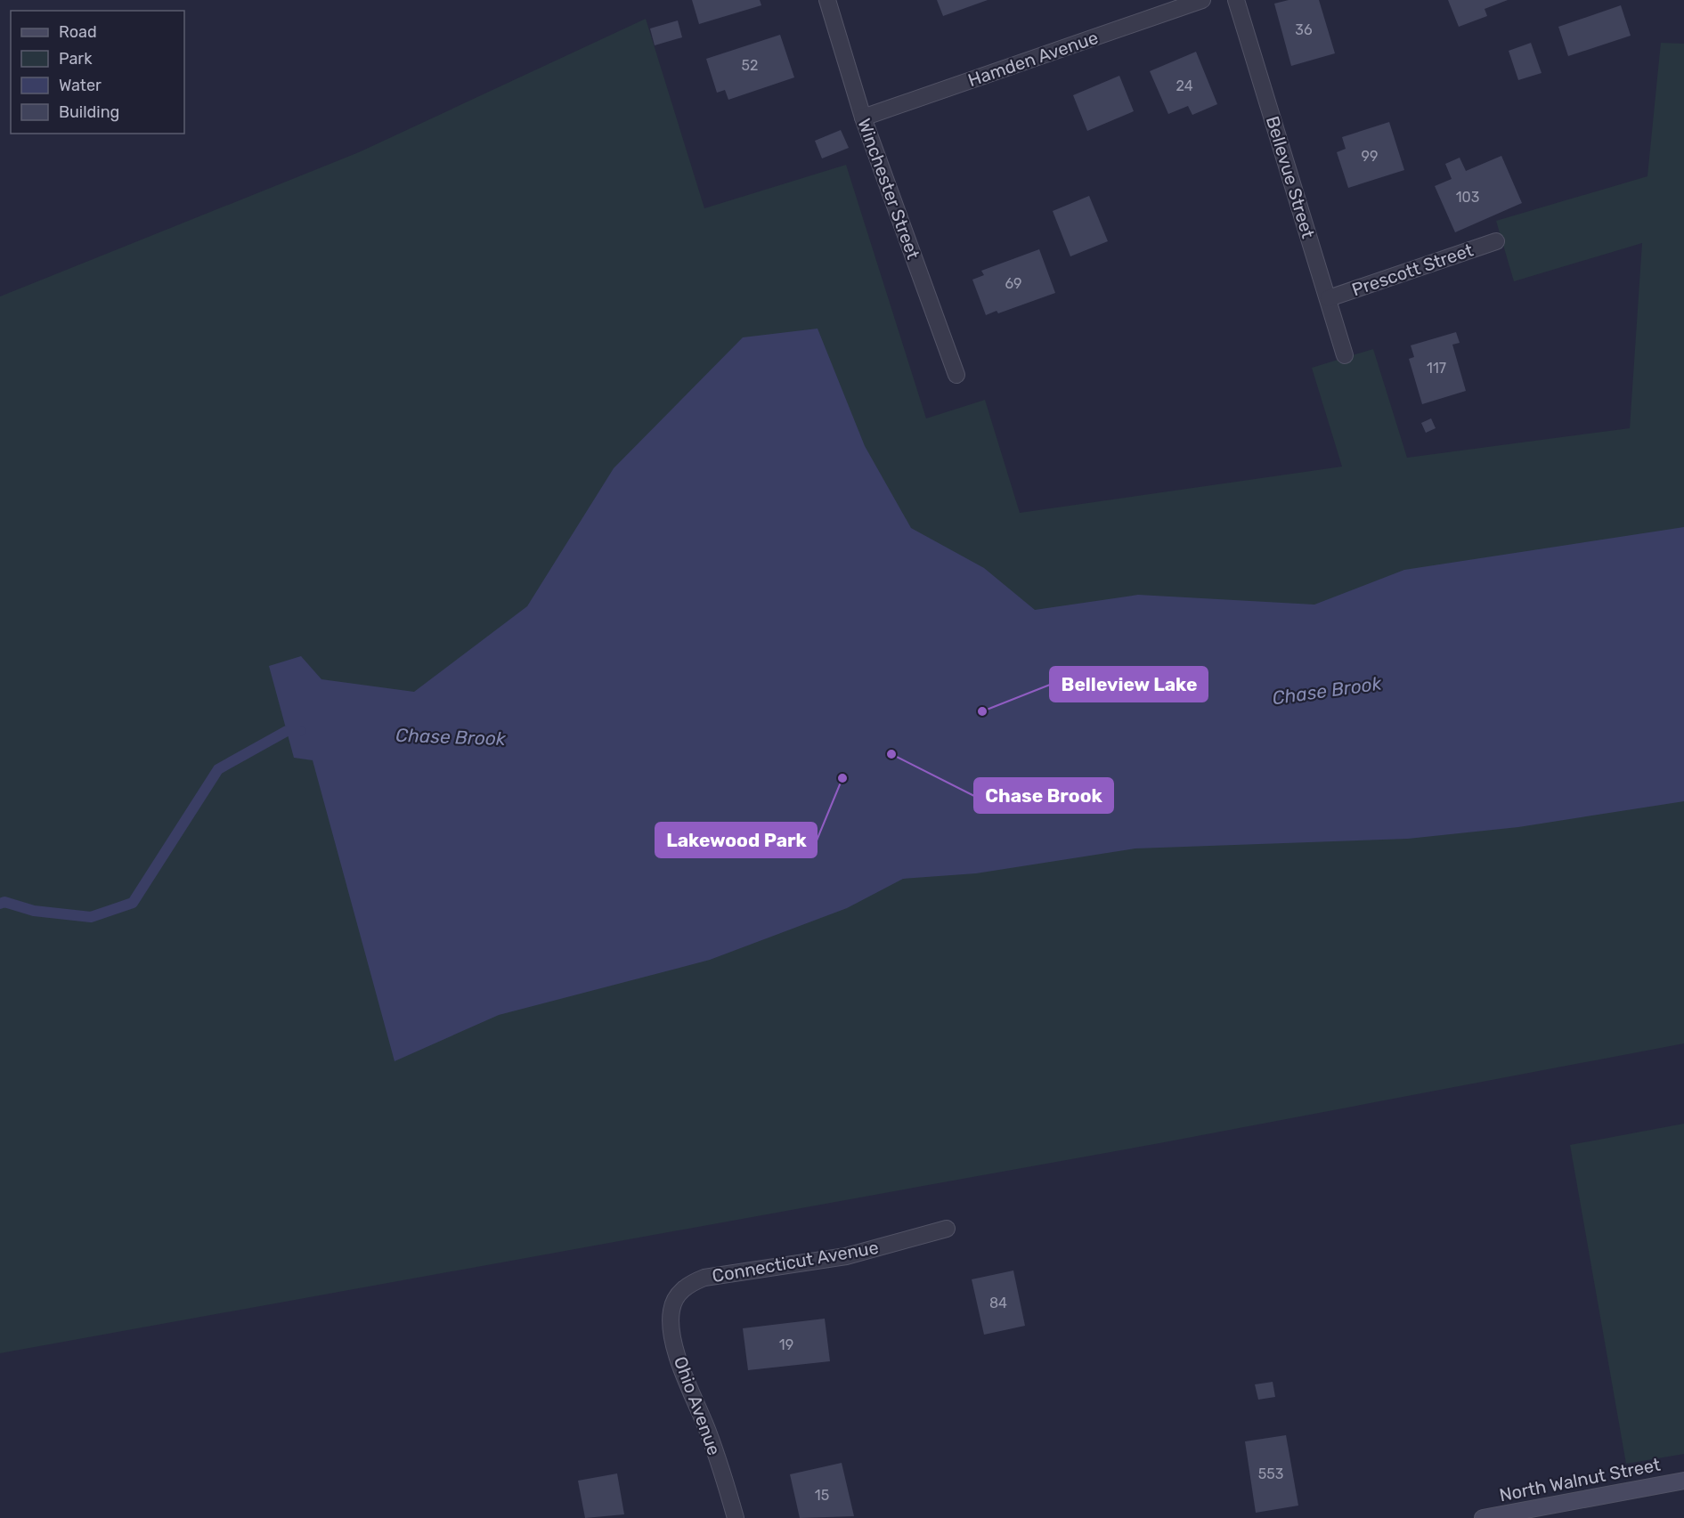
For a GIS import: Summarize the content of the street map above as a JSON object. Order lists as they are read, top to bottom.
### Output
{
  "streets": {
    "street": [
      "Hamden Avenue",
      "Bellevue Street",
      "Winchester Street",
      "Prescott Street",
      "Connecticut Avenue",
      "Ohio Avenue",
      "North Walnut Street"
    ]
  },
  "crossings": [
    ["Hamden Avenue", "Winchester Street"],
    ["Bellevue Street", "Prescott Street"],
    ["Connecticut Avenue", "Ohio Avenue"]
  ],
  "water": ["Chase Brook"],
  "places": ["Belleview Lake", "Chase Brook", "Lakewood Park"],
  "house_numbers": [
    "36",
    "52",
    "24",
    "99",
    "103",
    "69",
    "117",
    "84",
    "19",
    "553",
    "15"
  ],
  "legend": [
    "Road",
    "Park",
    "Water",
    "Building"
  ]
}
